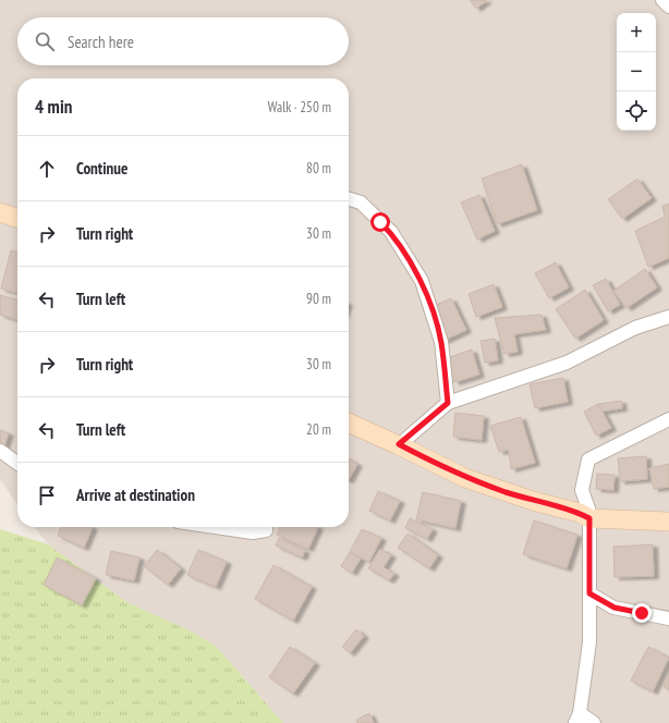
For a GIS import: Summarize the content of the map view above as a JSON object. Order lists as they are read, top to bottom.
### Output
{
  "page": {
    "map_buttons": ["+", "−"],
    "search": "Search here",
    "heading": ["4 min", "Walk · 250 m"],
    "list": [
      ["Continue", "80 m"],
      ["Turn right", "30 m"],
      ["Turn left", "90 m"],
      ["Turn right", "30 m"],
      ["Turn left", "20 m"],
      "Arrive at destination"
    ]
  }
}
